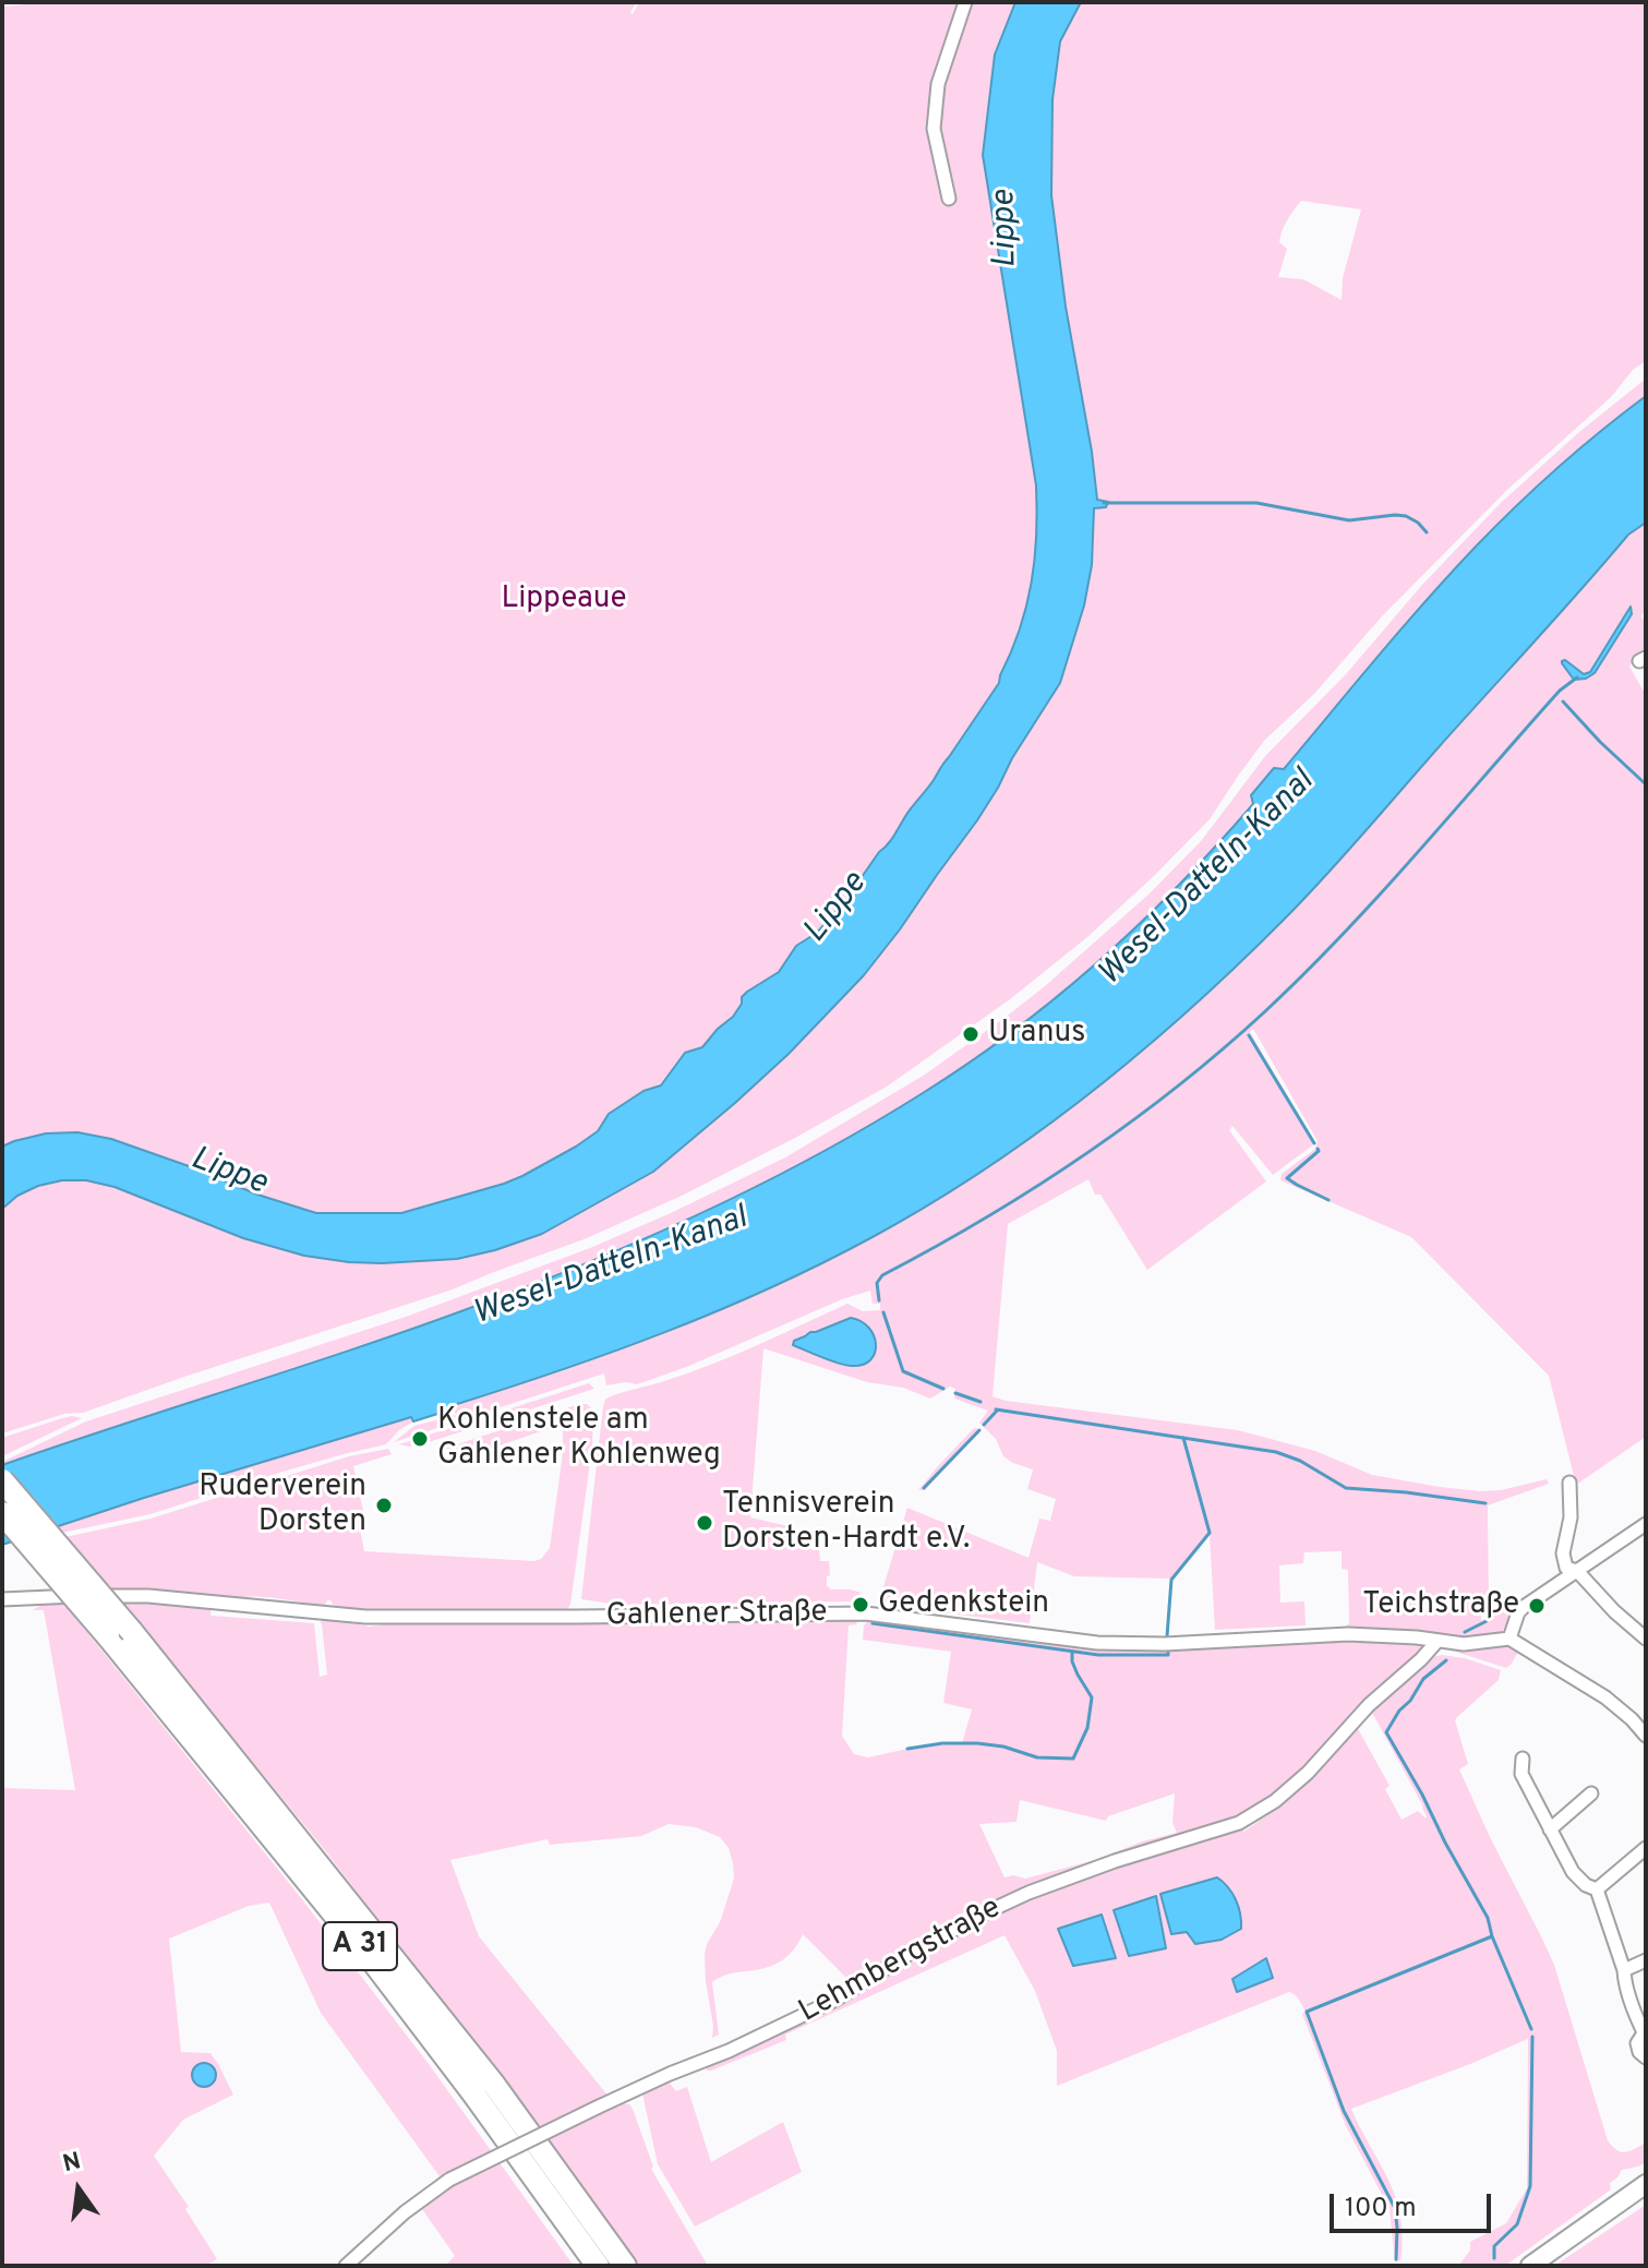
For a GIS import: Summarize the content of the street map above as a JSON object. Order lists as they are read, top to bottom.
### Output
{
  "streets": {
    "highway": ["A 31"],
    "street": ["Gahlener Straße", "Lehmbergstraße"]
  },
  "crossings": [
    ["Gahlener Straße", "Lehmbergstraße"]
  ],
  "water": ["Lippe", "Wesel-Datteln-Kanal"],
  "parks": ["Lippeaue"],
  "places": [
    "Uranus",
    "Kohlenstele am Gahlener Kohlenweg",
    "Ruderverein Dorsten",
    "Tennisverein Dorsten-Hardt e.V.",
    "Gedenkstein",
    "Teichstraße"
  ],
  "scale_bar": "100 m",
  "north": "top"
}
